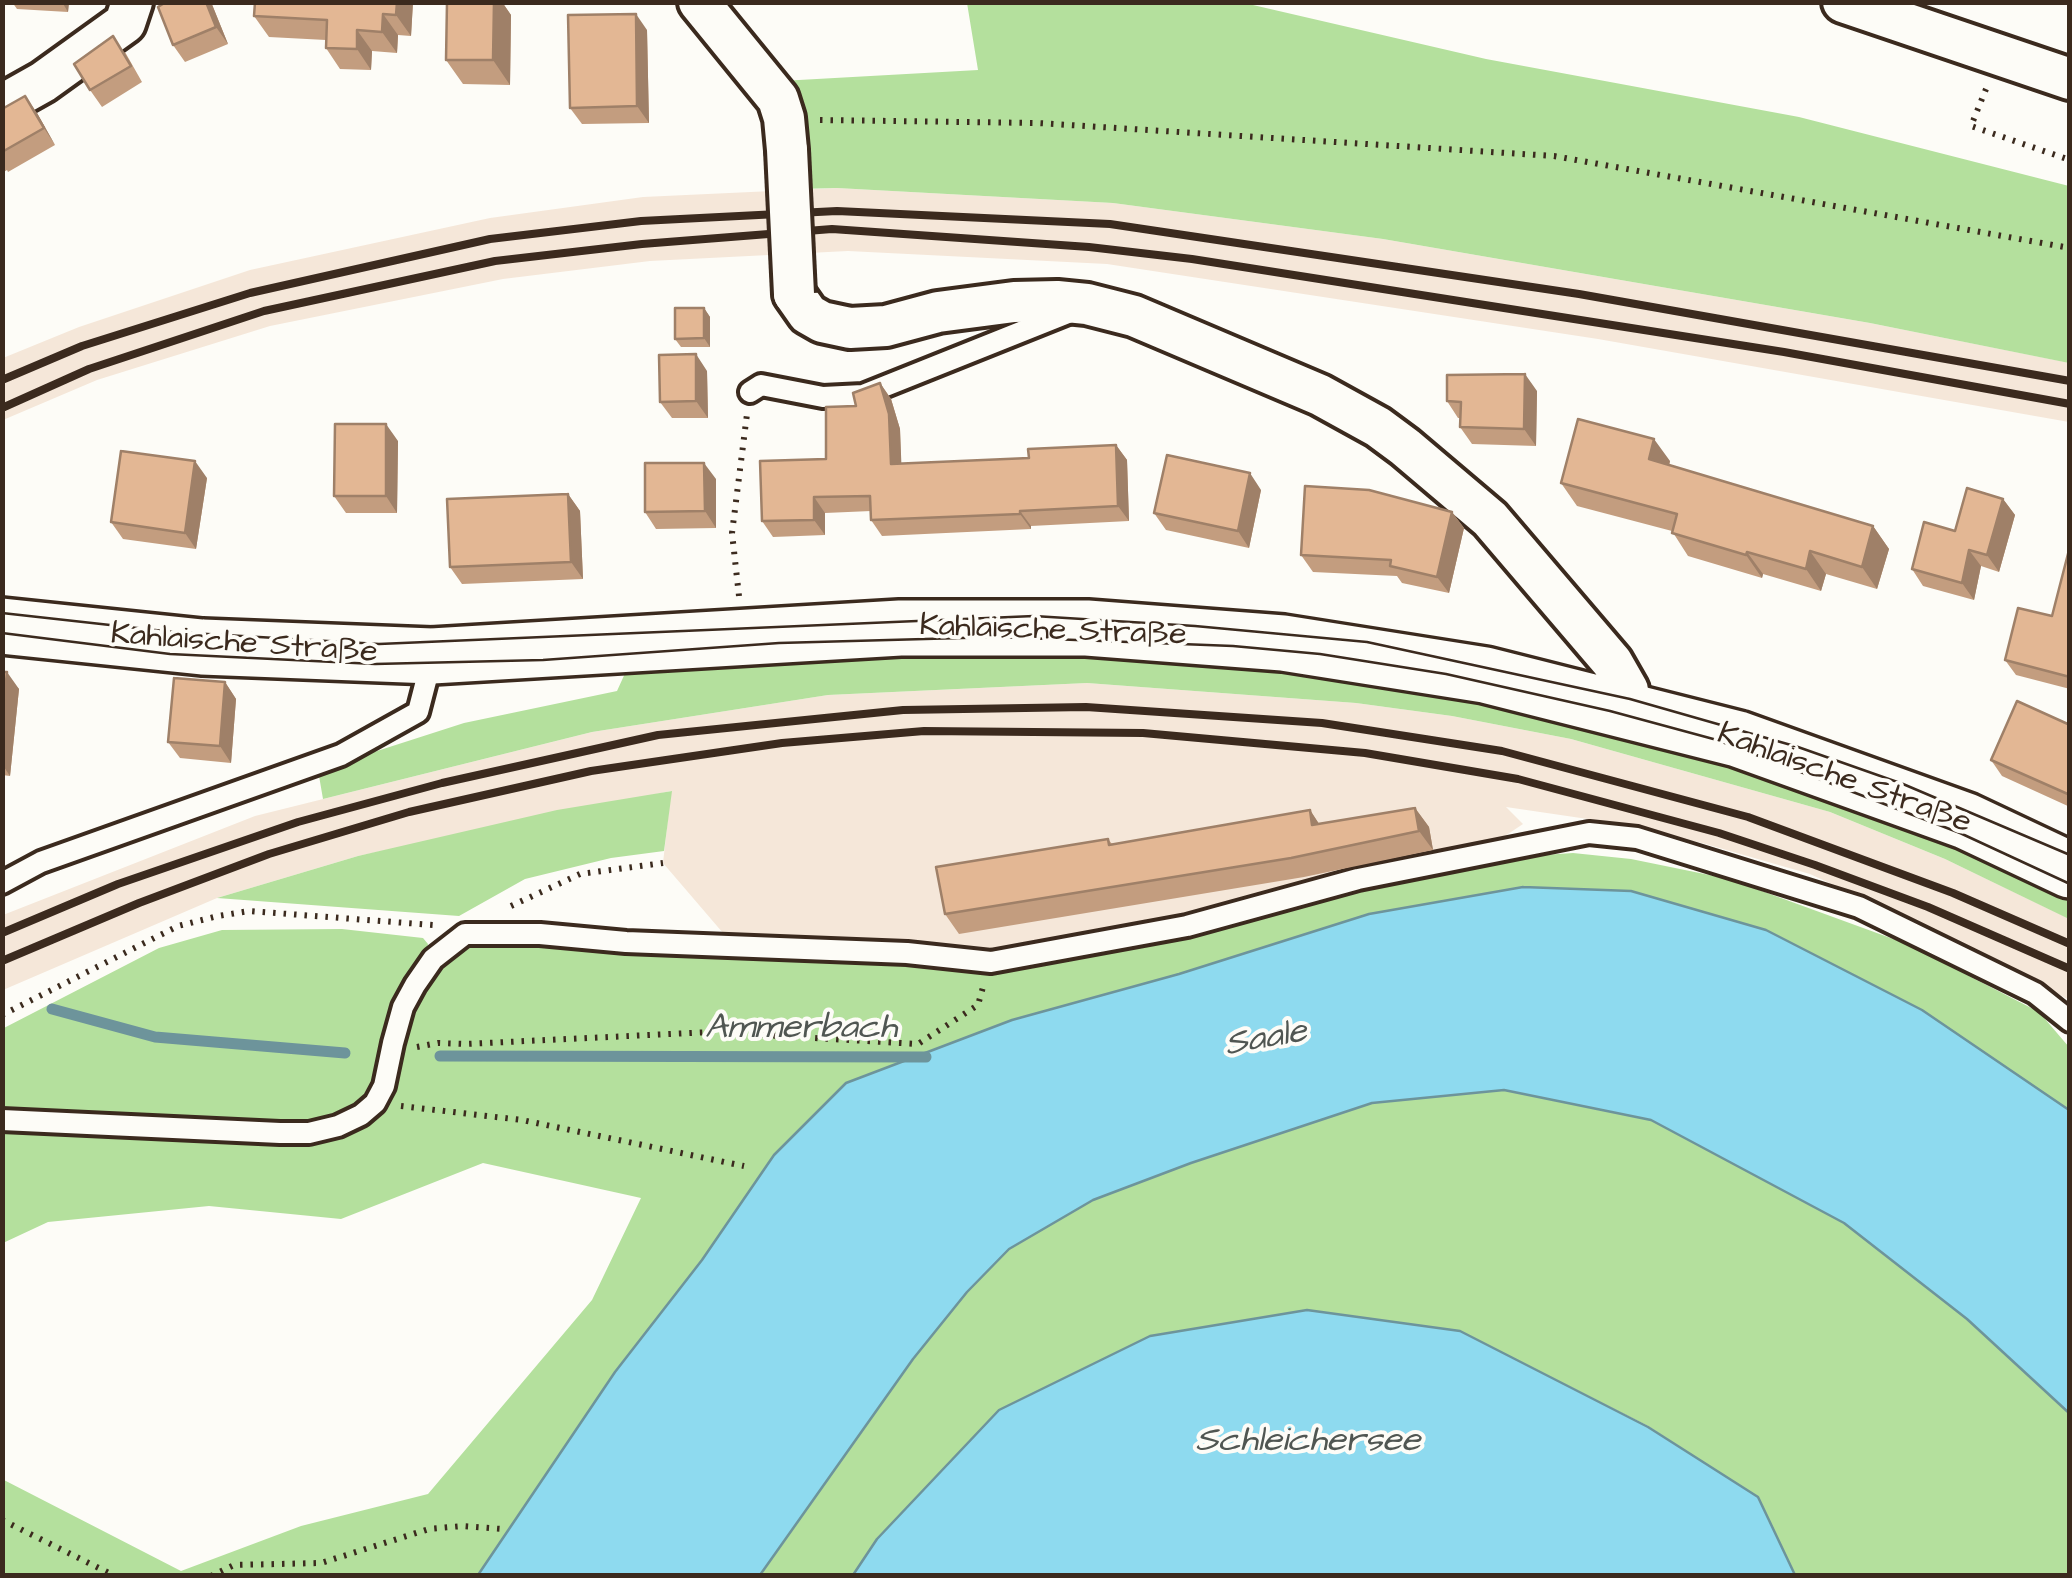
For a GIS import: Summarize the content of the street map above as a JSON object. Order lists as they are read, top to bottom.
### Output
{
  "streets": {
    "main road": ["Kahlaische Straße"]
  },
  "water": ["Ammerbach", "Saale", "Schleichersee"]
}
